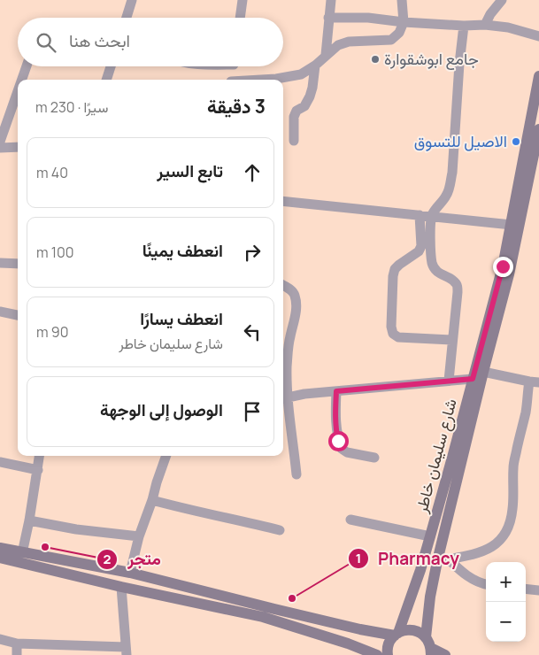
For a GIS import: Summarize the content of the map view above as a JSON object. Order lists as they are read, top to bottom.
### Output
{
  "streets": {
    "main road": ["شارع سليمان خاطر"]
  },
  "places": [
    "جامع ابوشقوارة",
    "الاصيل للتسوق",
    "متجر",
    "Pharmacy"
  ],
  "page": {
    "search": "ابحث هنا",
    "heading": ["3 دقيقة", "سيرًا · 230 m"],
    "list": [
      ["تابع السير", "40 m"],
      ["انعطف يمينًا", "100 m"],
      ["انعطف يسارًا", "شارع سليمان خاطر", "90 m"],
      "الوصول إلى الوجهة"
    ],
    "map_buttons": ["+", "−"]
  }
}
